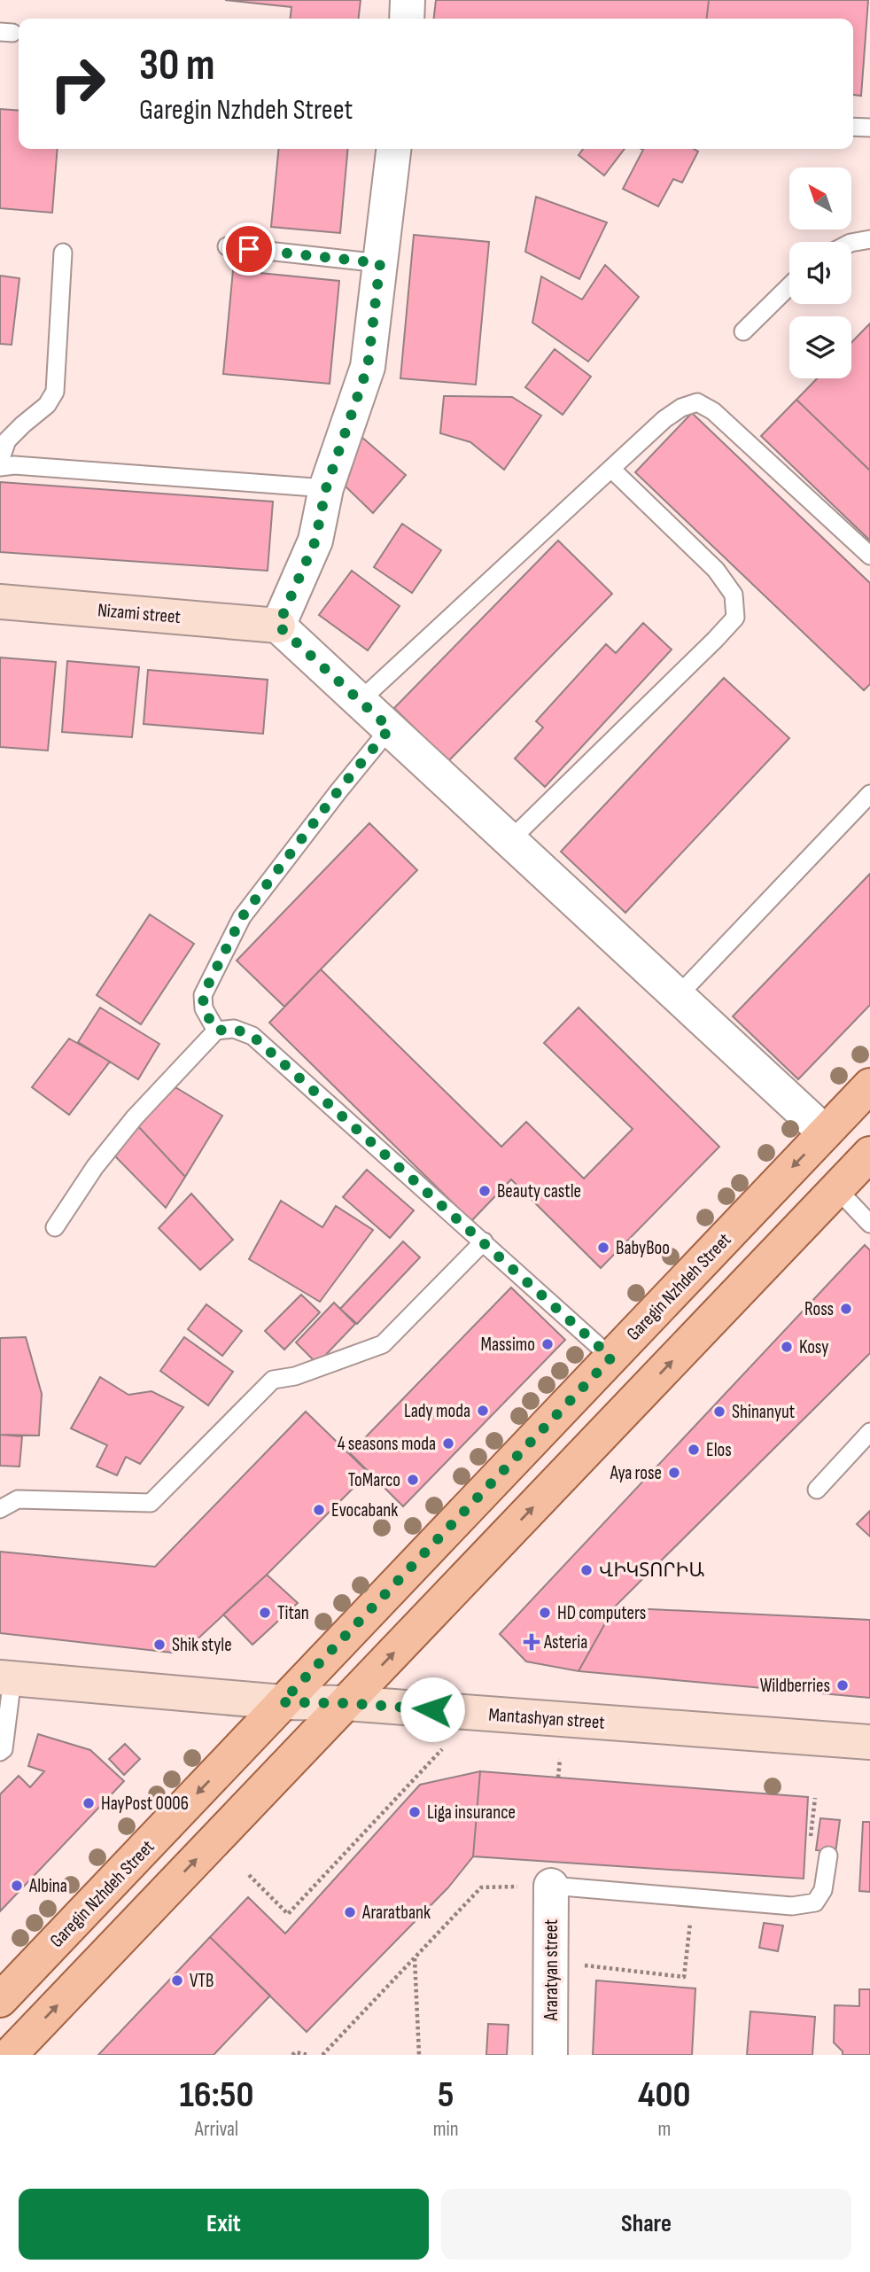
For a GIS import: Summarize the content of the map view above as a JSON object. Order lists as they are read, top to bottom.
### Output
{
  "streets": {
    "main road": ["Garegin Nzhdeh Street"],
    "street": ["Nizami street", "Mantashyan street", "Araratyan street"]
  },
  "crossings": [
    ["Garegin Nzhdeh Street", "Mantashyan street"]
  ],
  "places": {
    "other": [
      "Beauty castle",
      "BabyBoo",
      "Ross",
      "Massimo",
      "Kosy",
      "Lady moda",
      "Shinanyut",
      "4 seasons moda",
      "Elos",
      "Aya rose",
      "ToMarco",
      "Evocabank",
      "ՎԻԿՏՈՐԻԱ",
      "Titan",
      "HD computers",
      "Shik style",
      "Wildberries",
      "HayPost 0006",
      "Liga insurance",
      "Albina",
      "Araratbank",
      "VTB"
    ],
    "health": ["Asteria"]
  },
  "north": "top left",
  "page": {
    "turn": ["30 m", "Garegin Nzhdeh Street"],
    "eta": [
      "16:50",
      "Arrival",
      "5",
      "min",
      "400",
      "m"
    ],
    "buttons": ["Exit", "Share"]
  }
}
